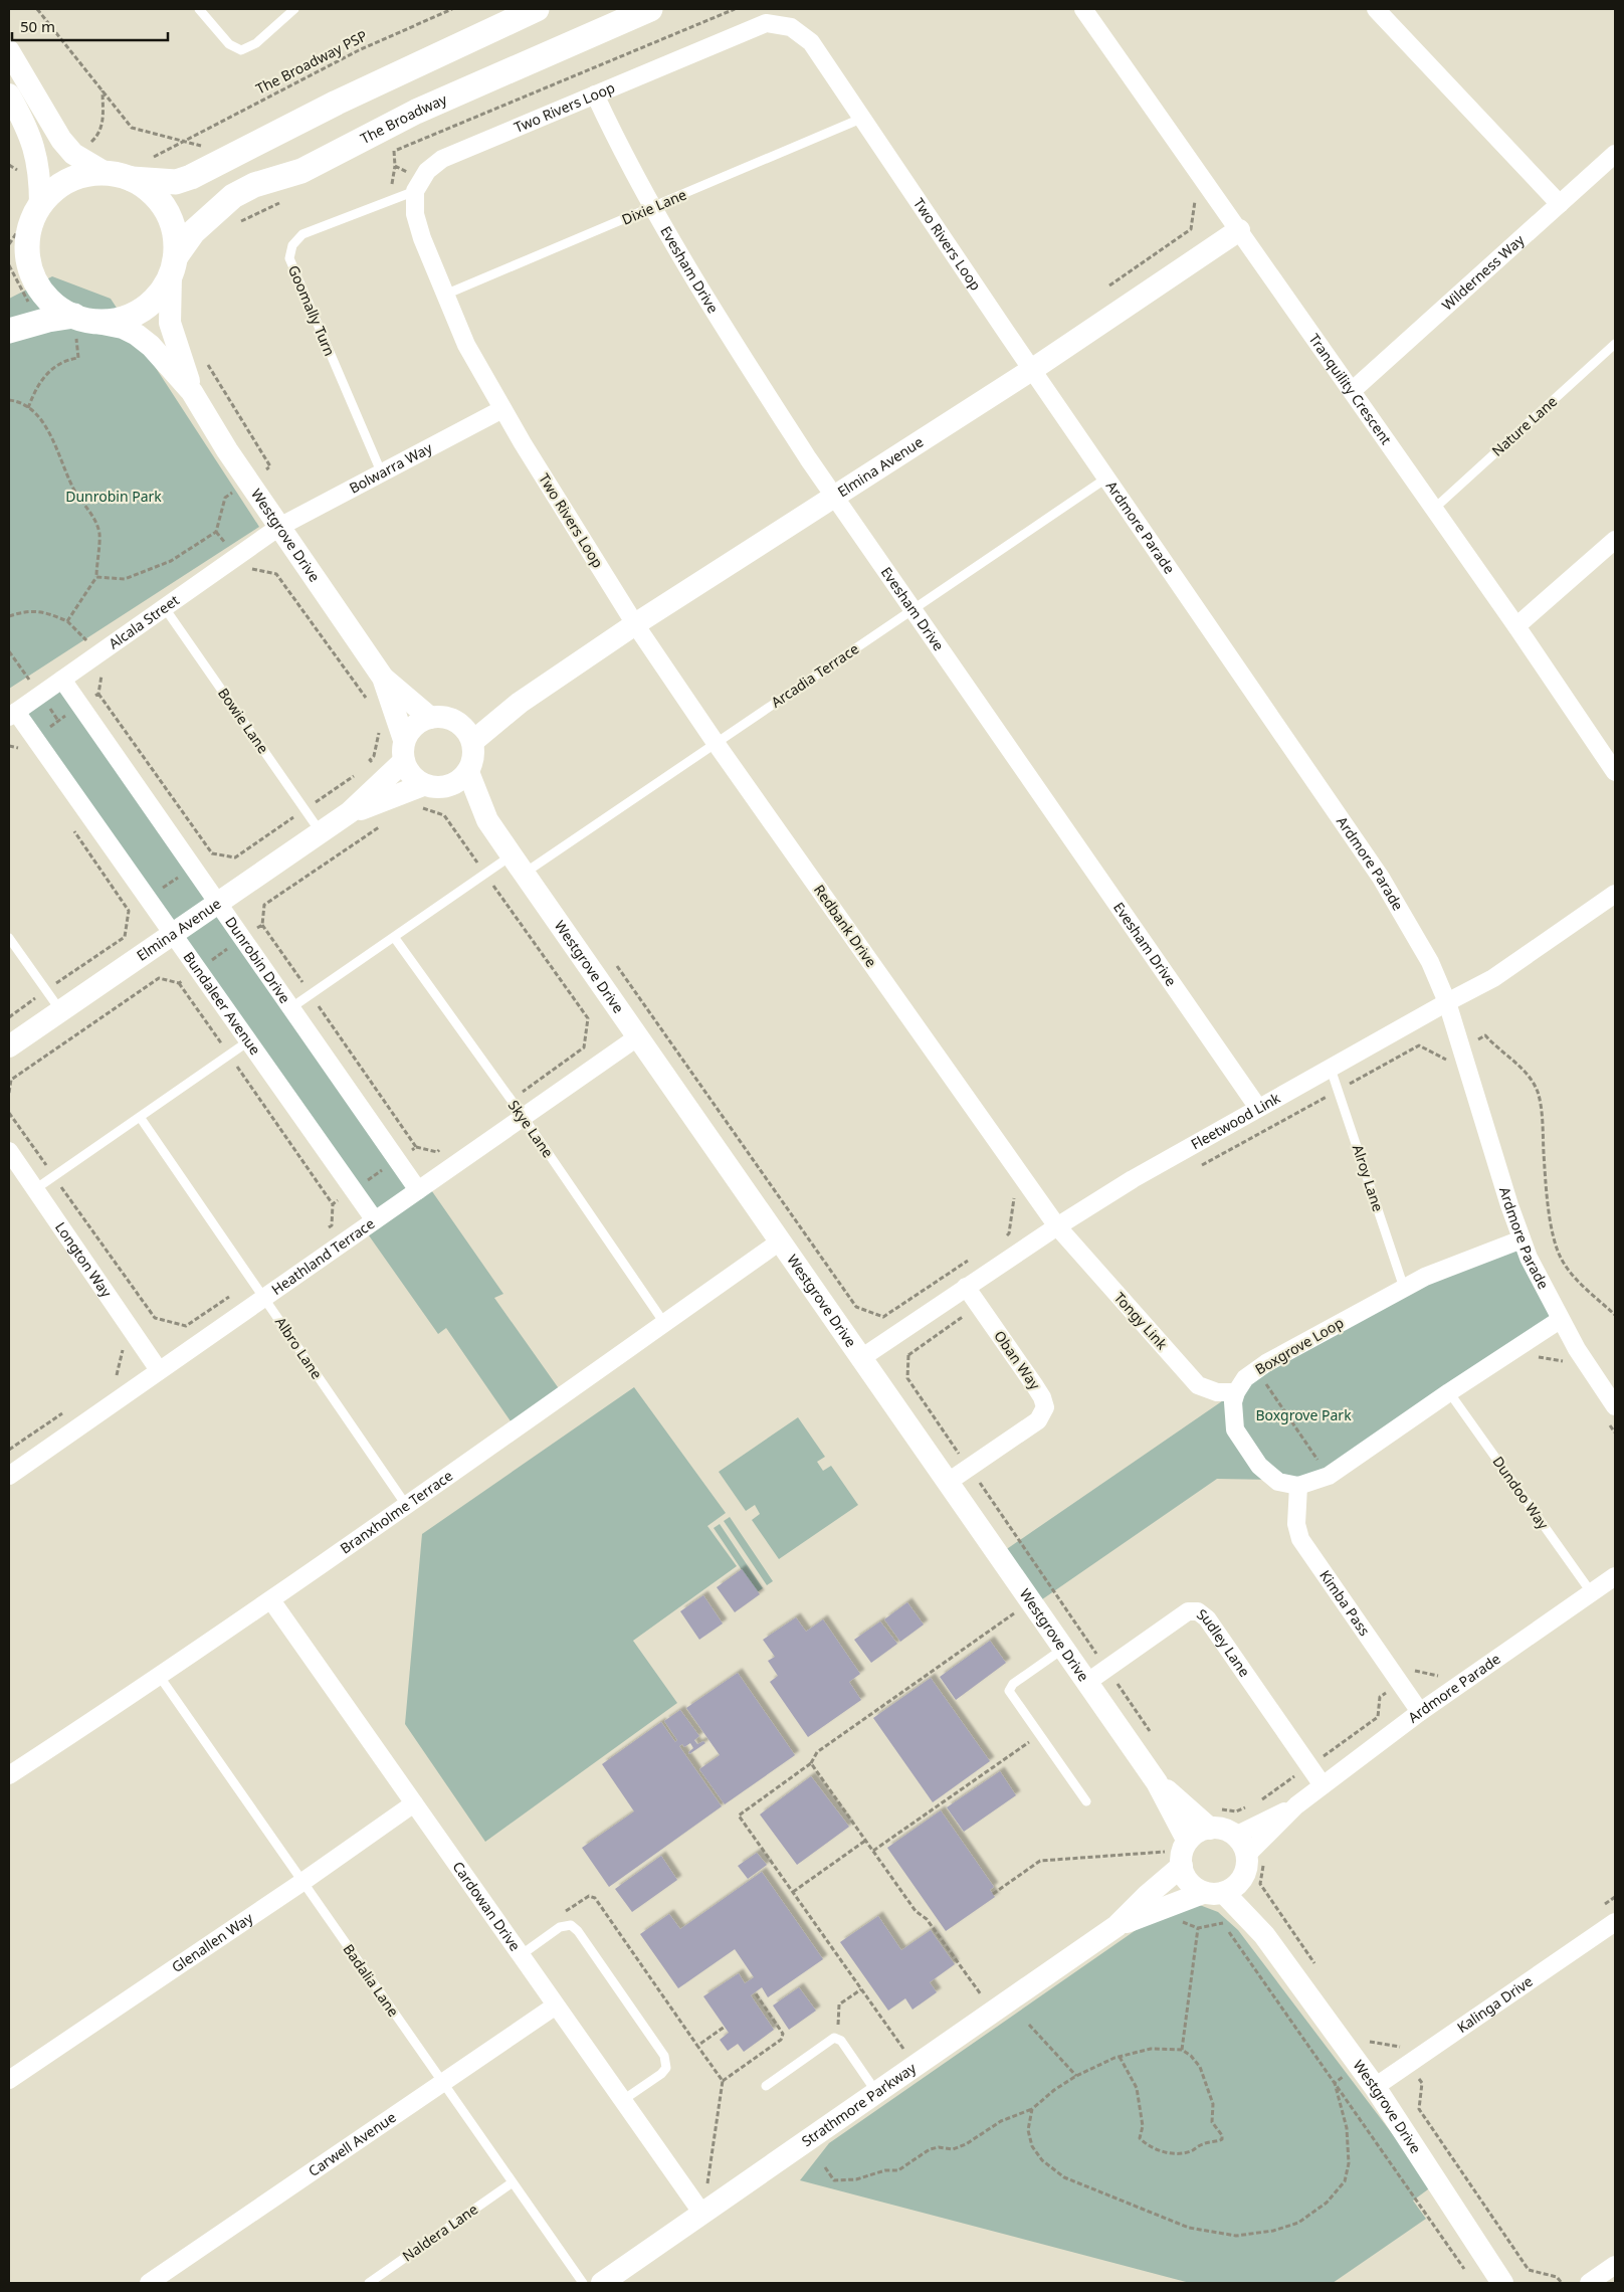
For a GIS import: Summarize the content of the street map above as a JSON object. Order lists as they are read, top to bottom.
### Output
{
  "streets": {
    "main road": ["The Broadway"],
    "street": [
      "Two Rivers Loop",
      "Evesham Drive",
      "Wilderness Way",
      "Tranquility Crescent",
      "Elmina Avenue",
      "Bolwarra Way",
      "Ardmore Parade",
      "Westgrove Drive",
      "Alcala Street",
      "Redbank Drive",
      "Dunrobin Drive",
      "Bundaleer Avenue",
      "Fleetwood Link",
      "Heathland Terrace",
      "Longton Way",
      "Tongy Link",
      "Boxgrove Loop",
      "Oban Way",
      "Branxholme Terrace",
      "Kimba Pass",
      "Sudley Lane",
      "Cardowan Drive",
      "Glenallen Way",
      "Kalinga Drive",
      "Strathmore Parkway",
      "Carwell Avenue"
    ],
    "lane": [
      "Dixie Lane",
      "Goomally Turn",
      "Nature Lane",
      "Arcadia Terrace",
      "Bowie Lane",
      "Skye Lane",
      "Alroy Lane",
      "Albro Lane",
      "Dundoo Way",
      "Badalia Lane",
      "Naldera Lane"
    ],
    "path": ["The Broadway PSP"]
  },
  "crossings": [
    ["Two Rivers Loop", "Dixie Lane"],
    ["Two Rivers Loop", "Evesham Drive"],
    ["Two Rivers Loop", "Goomally Turn"],
    ["Two Rivers Loop", "Elmina Avenue"],
    ["Two Rivers Loop", "Bolwarra Way"],
    ["Two Rivers Loop", "Ardmore Parade"],
    ["Two Rivers Loop", "Redbank Drive"],
    ["The Broadway", "Westgrove Drive"],
    ["Dixie Lane", "Evesham Drive"],
    ["Evesham Drive", "Elmina Avenue"],
    ["Evesham Drive", "Arcadia Terrace"],
    ["Evesham Drive", "Fleetwood Link"],
    ["Wilderness Way", "Tranquility Crescent"],
    ["Goomally Turn", "Bolwarra Way"],
    ["Tranquility Crescent", "Nature Lane"],
    ["Tranquility Crescent", "Elmina Avenue"],
    ["Elmina Avenue", "Ardmore Parade"],
    ["Elmina Avenue", "Westgrove Drive"],
    ["Elmina Avenue", "Bowie Lane"],
    ["Elmina Avenue", "Redbank Drive"],
    ["Elmina Avenue", "Dunrobin Drive"],
    ["Elmina Avenue", "Bundaleer Avenue"],
    ["Bolwarra Way", "Westgrove Drive"],
    ["Bolwarra Way", "Alcala Street"],
    ["Ardmore Parade", "Westgrove Drive"],
    ["Ardmore Parade", "Arcadia Terrace"],
    ["Ardmore Parade", "Fleetwood Link"],
    ["Ardmore Parade", "Boxgrove Loop"],
    ["Ardmore Parade", "Dundoo Way"],
    ["Ardmore Parade", "Kimba Pass"],
    ["Ardmore Parade", "Sudley Lane"],
    ["Westgrove Drive", "Alcala Street"],
    ["Westgrove Drive", "Arcadia Terrace"],
    ["Westgrove Drive", "Fleetwood Link"],
    ["Westgrove Drive", "Heathland Terrace"],
    ["Westgrove Drive", "Oban Way"],
    ["Westgrove Drive", "Branxholme Terrace"],
    ["Westgrove Drive", "Sudley Lane"],
    ["Westgrove Drive", "Kalinga Drive"],
    ["Westgrove Drive", "Strathmore Parkway"],
    ["Alcala Street", "Bowie Lane"],
    ["Alcala Street", "Dunrobin Drive"],
    ["Alcala Street", "Bundaleer Avenue"],
    ["Arcadia Terrace", "Redbank Drive"],
    ["Redbank Drive", "Fleetwood Link"],
    ["Redbank Drive", "Tongy Link"],
    ["Dunrobin Drive", "Heathland Terrace"],
    ["Bundaleer Avenue", "Heathland Terrace"],
    ["Fleetwood Link", "Alroy Lane"],
    ["Fleetwood Link", "Tongy Link"],
    ["Fleetwood Link", "Oban Way"],
    ["Skye Lane", "Heathland Terrace"],
    ["Skye Lane", "Branxholme Terrace"],
    ["Alroy Lane", "Boxgrove Loop"],
    ["Heathland Terrace", "Longton Way"],
    ["Heathland Terrace", "Albro Lane"],
    ["Tongy Link", "Boxgrove Loop"],
    ["Albro Lane", "Branxholme Terrace"],
    ["Branxholme Terrace", "Cardowan Drive"],
    ["Branxholme Terrace", "Badalia Lane"],
    ["Cardowan Drive", "Glenallen Way"],
    ["Cardowan Drive", "Strathmore Parkway"],
    ["Cardowan Drive", "Carwell Avenue"],
    ["Glenallen Way", "Badalia Lane"],
    ["Badalia Lane", "Carwell Avenue"],
    ["Badalia Lane", "Naldera Lane"]
  ],
  "parks": ["Dunrobin Park", "Boxgrove Park"],
  "scale_bar": "50 m"
}
